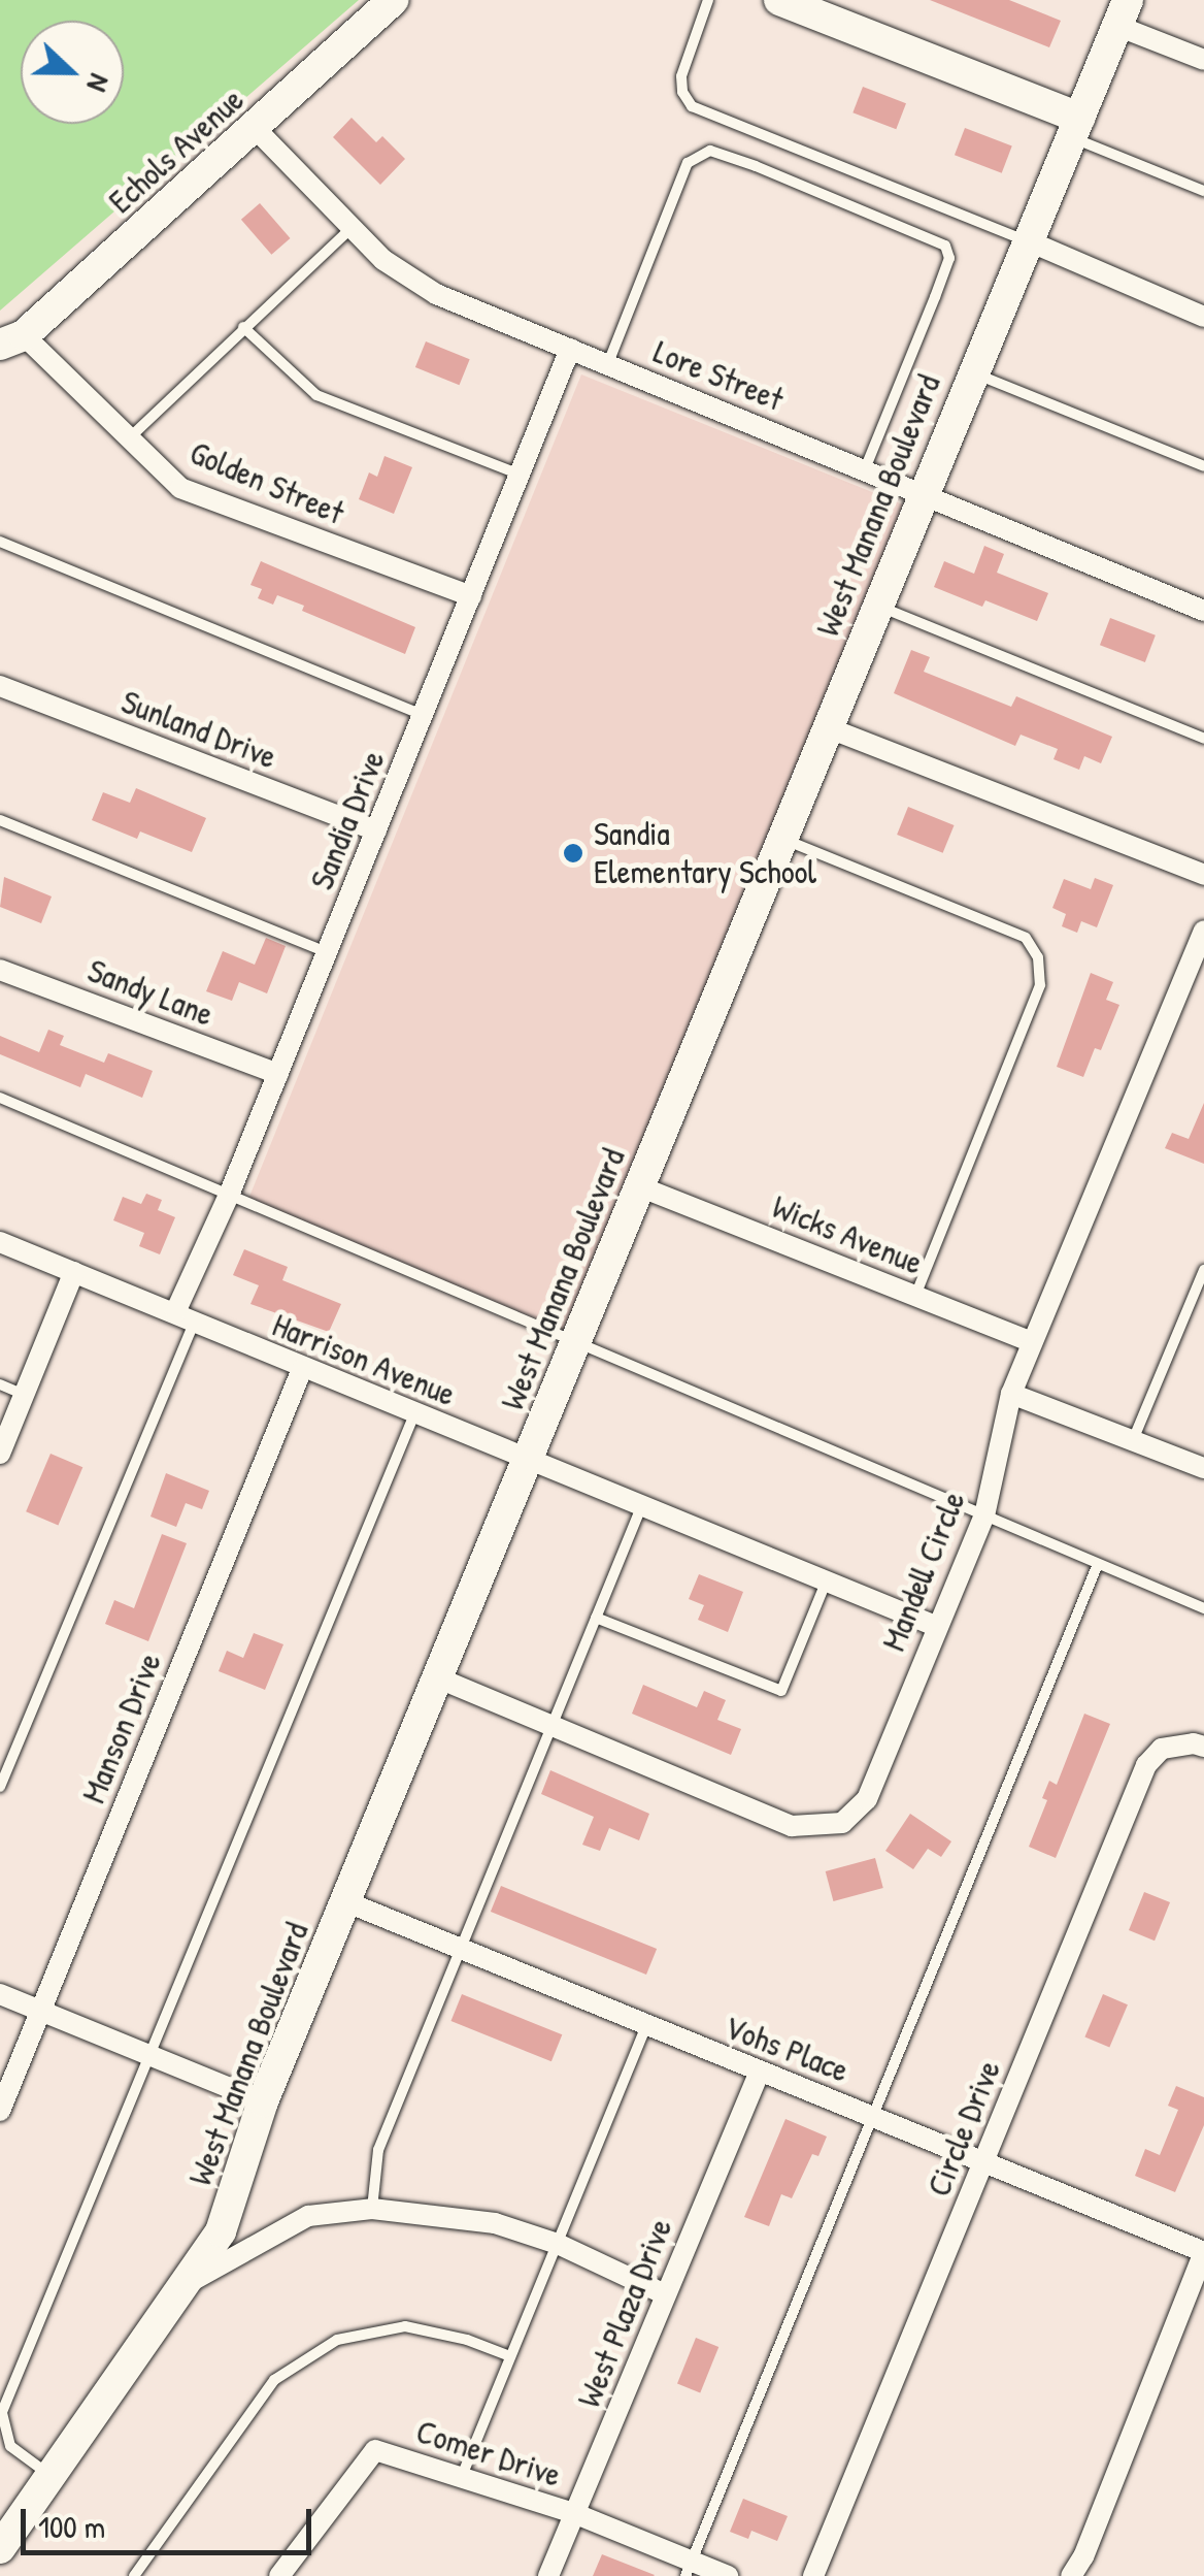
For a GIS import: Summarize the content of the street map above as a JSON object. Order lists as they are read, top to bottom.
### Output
{
  "streets": {
    "street": [
      "Echols Avenue",
      "Lore Street",
      "Golden Street",
      "West Manana Boulevard",
      "Sunland Drive",
      "Sandia Drive",
      "Sandy Lane",
      "Wicks Avenue",
      "Harrison Avenue",
      "Mandell Circle",
      "Manson Drive",
      "Vohs Place",
      "Circle Drive",
      "West Plaza Drive",
      "Comer Drive"
    ]
  },
  "crossings": [
    ["Echols Avenue", "Lore Street"],
    ["Echols Avenue", "Golden Street"],
    ["Lore Street", "West Manana Boulevard"],
    ["Lore Street", "Sandia Drive"],
    ["Golden Street", "Sandia Drive"],
    ["West Manana Boulevard", "Wicks Avenue"],
    ["West Manana Boulevard", "Harrison Avenue"],
    ["West Manana Boulevard", "Mandell Circle"],
    ["West Manana Boulevard", "Vohs Place"],
    ["Sunland Drive", "Sandia Drive"],
    ["Sandia Drive", "Sandy Lane"],
    ["Sandia Drive", "Harrison Avenue"],
    ["Wicks Avenue", "Mandell Circle"],
    ["Harrison Avenue", "Mandell Circle"],
    ["Harrison Avenue", "Manson Drive"],
    ["Vohs Place", "Circle Drive"],
    ["Vohs Place", "West Plaza Drive"],
    ["West Plaza Drive", "Comer Drive"]
  ],
  "places": ["Sandia Elementary School"],
  "scale_bar": "100 m",
  "north": "right"
}
